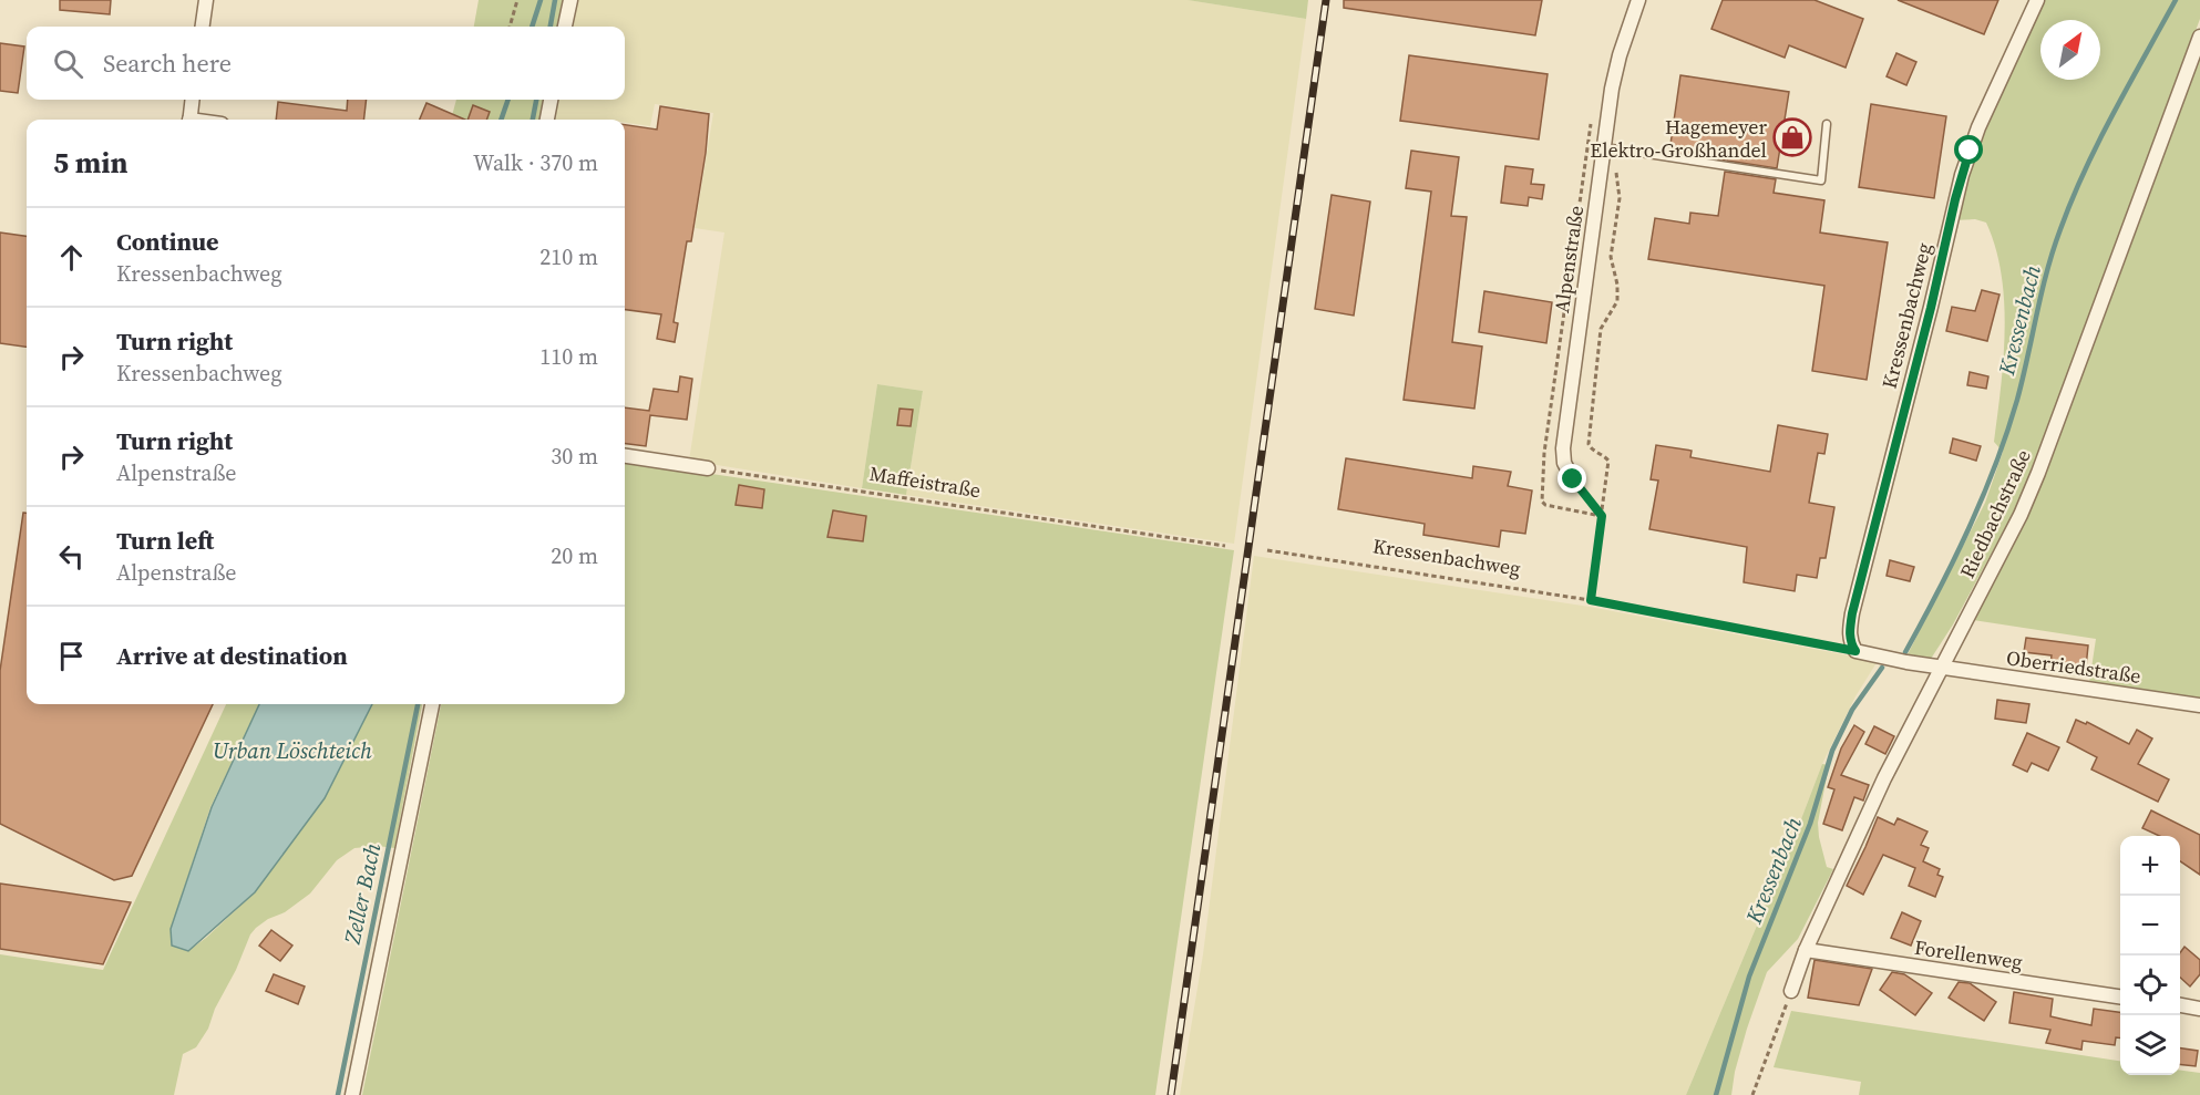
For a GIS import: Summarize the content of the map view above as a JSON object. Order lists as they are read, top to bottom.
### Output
{
  "streets": {
    "street": [
      "Alpenstraße",
      "Kressenbachweg",
      "Riedbachstraße",
      "Oberriedstraße",
      "Forellenweg"
    ],
    "path": ["Maffeistraße"]
  },
  "crossings": [
    ["Alpenstraße", "Kressenbachweg"],
    ["Riedbachstraße", "Oberriedstraße"],
    ["Riedbachstraße", "Forellenweg"]
  ],
  "water": ["Kressenbach", "Urban Löschteich", "Zeller Bach"],
  "places": {
    "shop": ["Hagemeyer Elektro-Großhandel"]
  },
  "north": "top right",
  "page": {
    "search": "Search here",
    "heading": ["5 min", "Walk · 370 m"],
    "list": [
      ["Continue", "Kressenbachweg", "210 m"],
      ["Turn right", "Kressenbachweg", "110 m"],
      ["Turn right", "Alpenstraße", "30 m"],
      ["Turn left", "Alpenstraße", "20 m"],
      "Arrive at destination"
    ],
    "map_buttons": ["+", "−"]
  }
}
